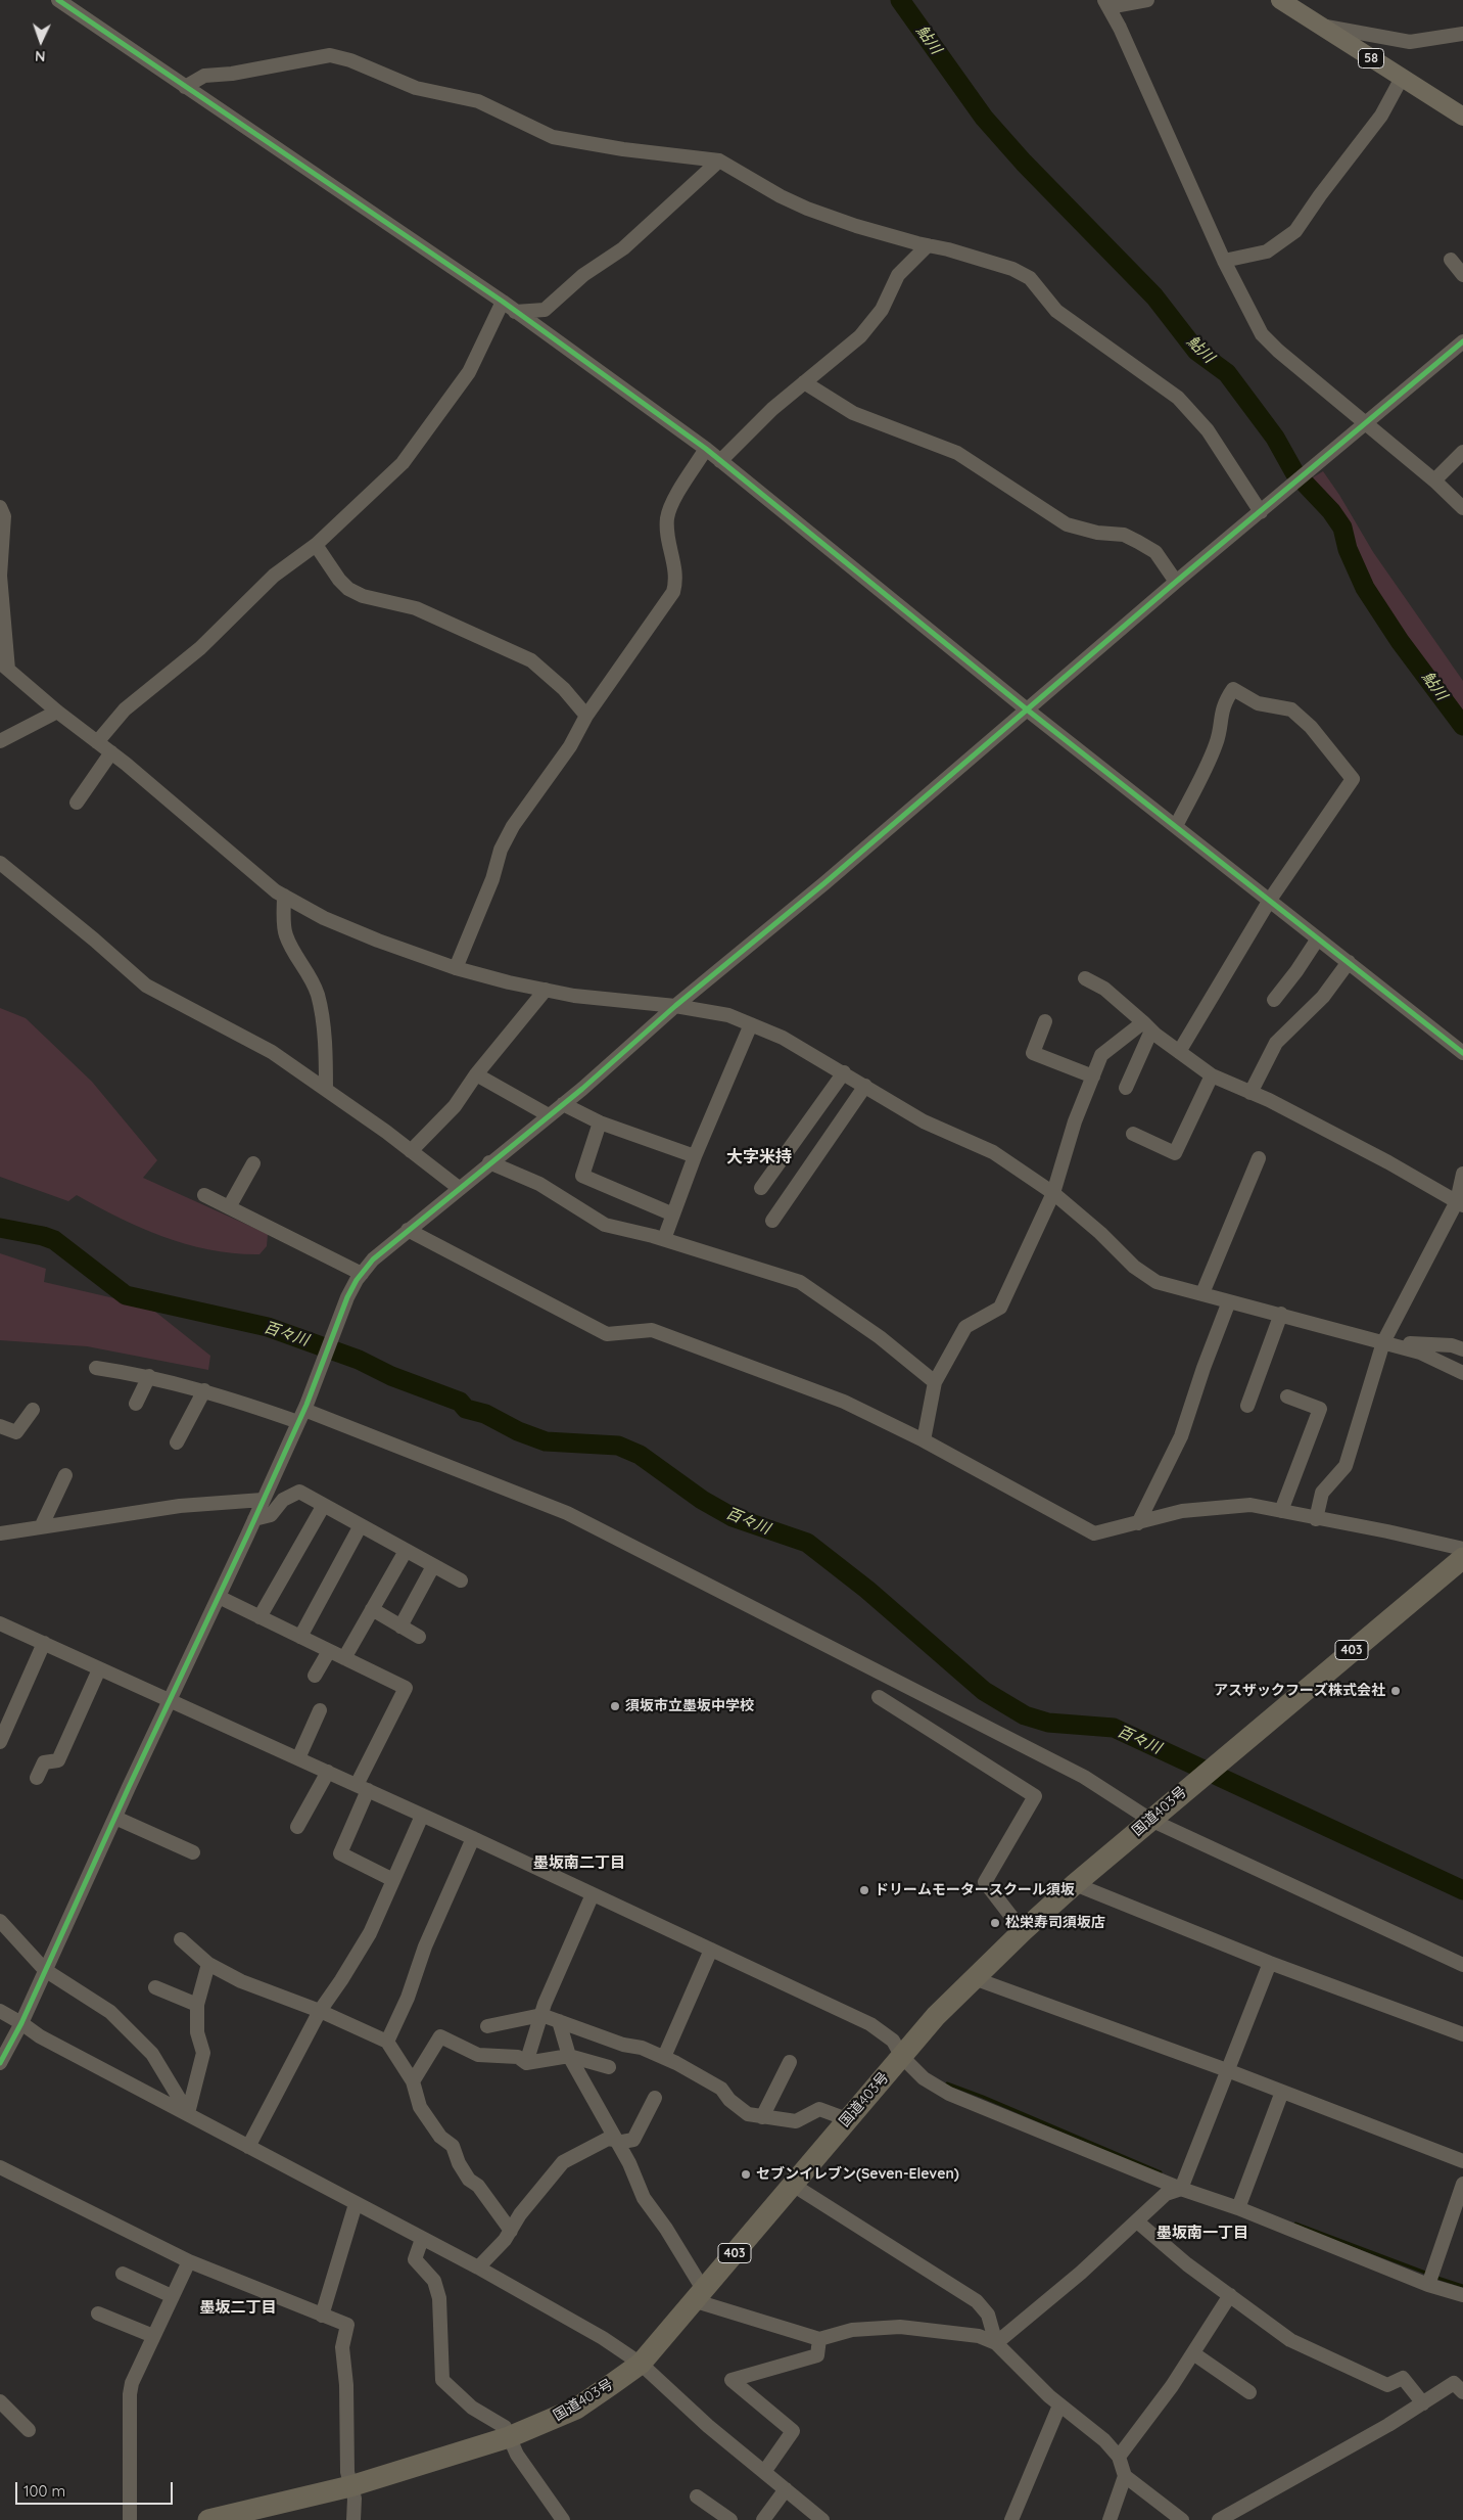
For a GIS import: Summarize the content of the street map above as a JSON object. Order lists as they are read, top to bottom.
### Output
{
  "streets": {
    "highway": ["403", "国道403号"],
    "main road": ["58"]
  },
  "districts": [
    "大字米持",
    "墨坂南二丁目",
    "墨坂南一丁目",
    "墨坂二丁目"
  ],
  "water": ["鮎川", "百々川"],
  "places": [
    "アスザックフーズ株式会社",
    "須坂市立墨坂中学校",
    "ドリームモータースクール須坂",
    "松栄寿司須坂店",
    "セブンイレブン(Seven-Eleven)"
  ],
  "scale_bar": "100 m",
  "north": "bottom"
}
